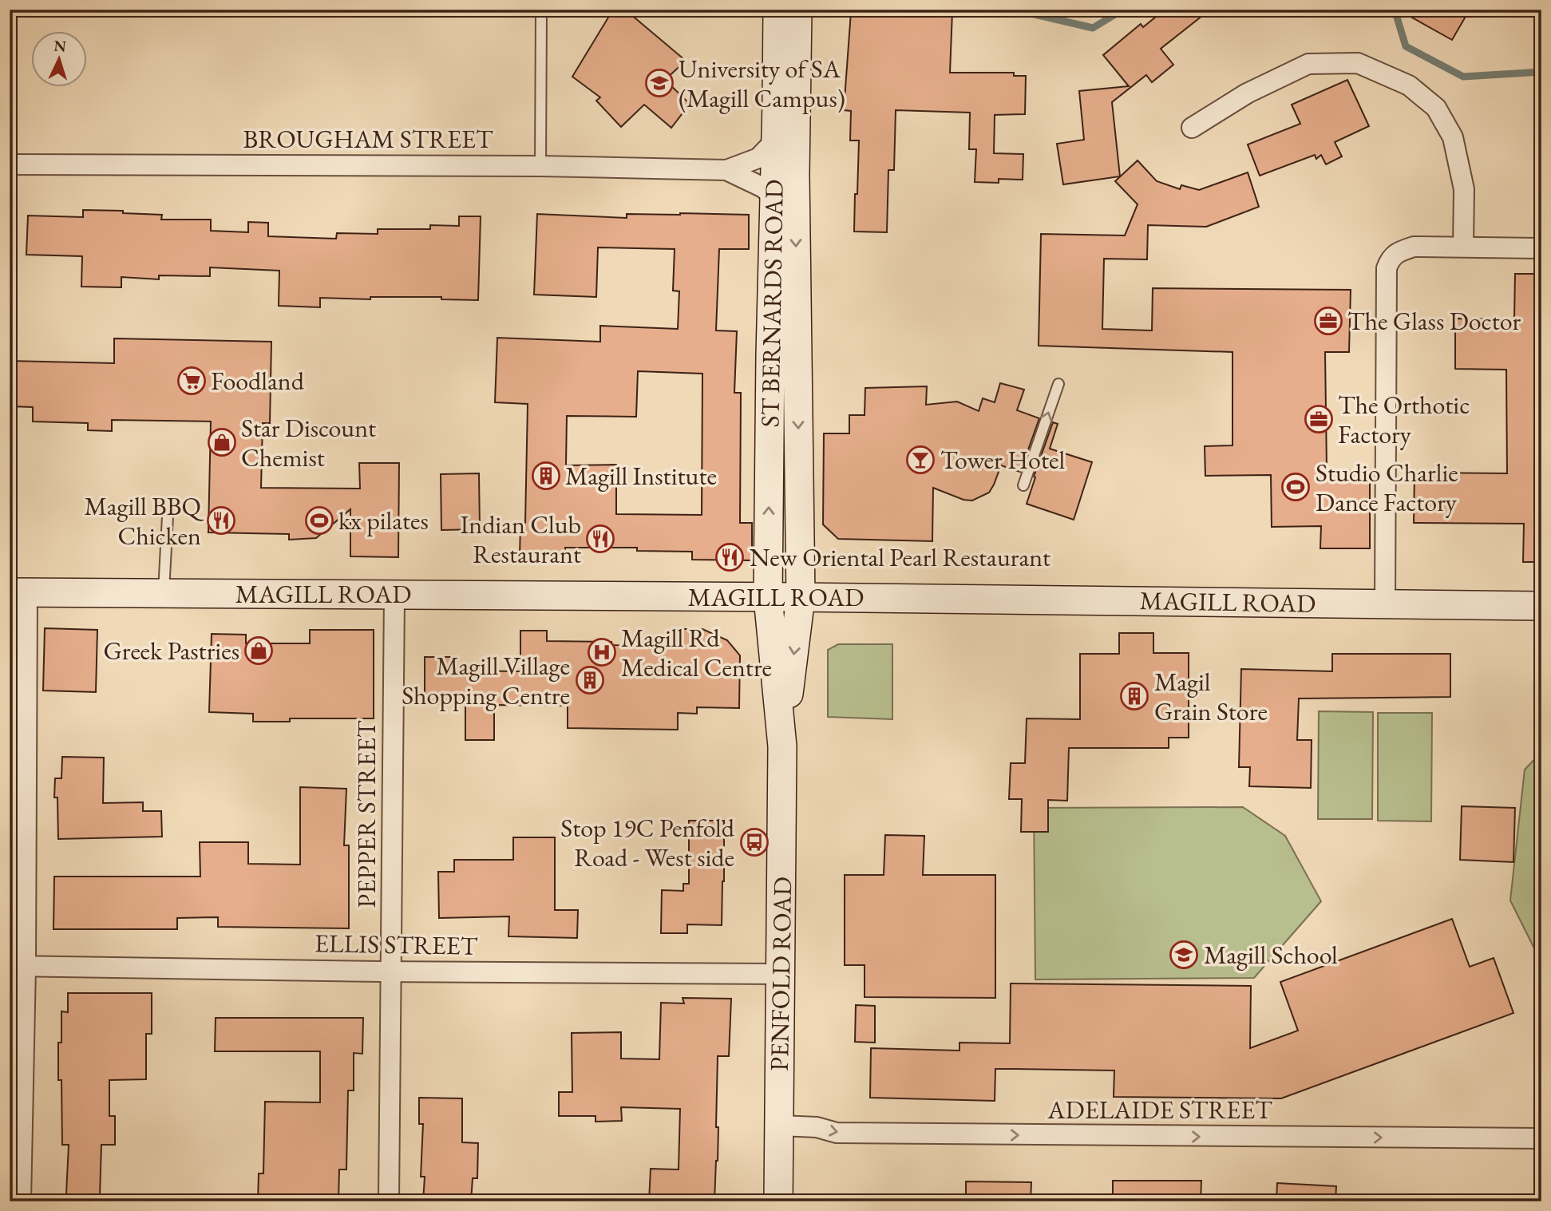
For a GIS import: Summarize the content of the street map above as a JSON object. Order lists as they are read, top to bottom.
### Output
{
  "streets": {
    "main road": ["ST BERNARDS ROAD", "MAGILL ROAD", "PENFOLD ROAD"],
    "street": [
      "BROUGHAM STREET",
      "PEPPER STREET",
      "ELLIS STREET",
      "ADELAIDE STREET"
    ]
  },
  "crossings": [
    ["BROUGHAM STREET", "ST BERNARDS ROAD"],
    ["ST BERNARDS ROAD", "MAGILL ROAD"],
    ["ST BERNARDS ROAD", "PENFOLD ROAD"],
    ["MAGILL ROAD", "PEPPER STREET"],
    ["MAGILL ROAD", "PENFOLD ROAD"],
    ["PEPPER STREET", "ELLIS STREET"],
    ["ELLIS STREET", "PENFOLD ROAD"],
    ["PENFOLD ROAD", "ADELAIDE STREET"]
  ],
  "one_way": ["ADELAIDE STREET"],
  "places": {
    "school or university": ["University of SA (Magill Campus)", "Magill School"],
    "office": ["The Glass Doctor", "The Orthotic Factory"],
    "supermarket": ["Foodland"],
    "shop": ["Star Discount Chemist", "Greek Pastries"],
    "bar": ["Tower Hotel"],
    "building": ["Magill Institute", "Magill Village Shopping Centre", "Magil Grain Store"],
    "sports": ["Studio Charlie Dance Factory", "kx pilates"],
    "restaurant": ["Magill BBQ Chicken", "Indian Club Restaurant", "New Oriental Pearl Restaurant"],
    "hospital": ["Magill Rd Medical Centre"],
    "bus stop": ["Stop 19C Penfold Road - West side"]
  },
  "north": "top"
}
